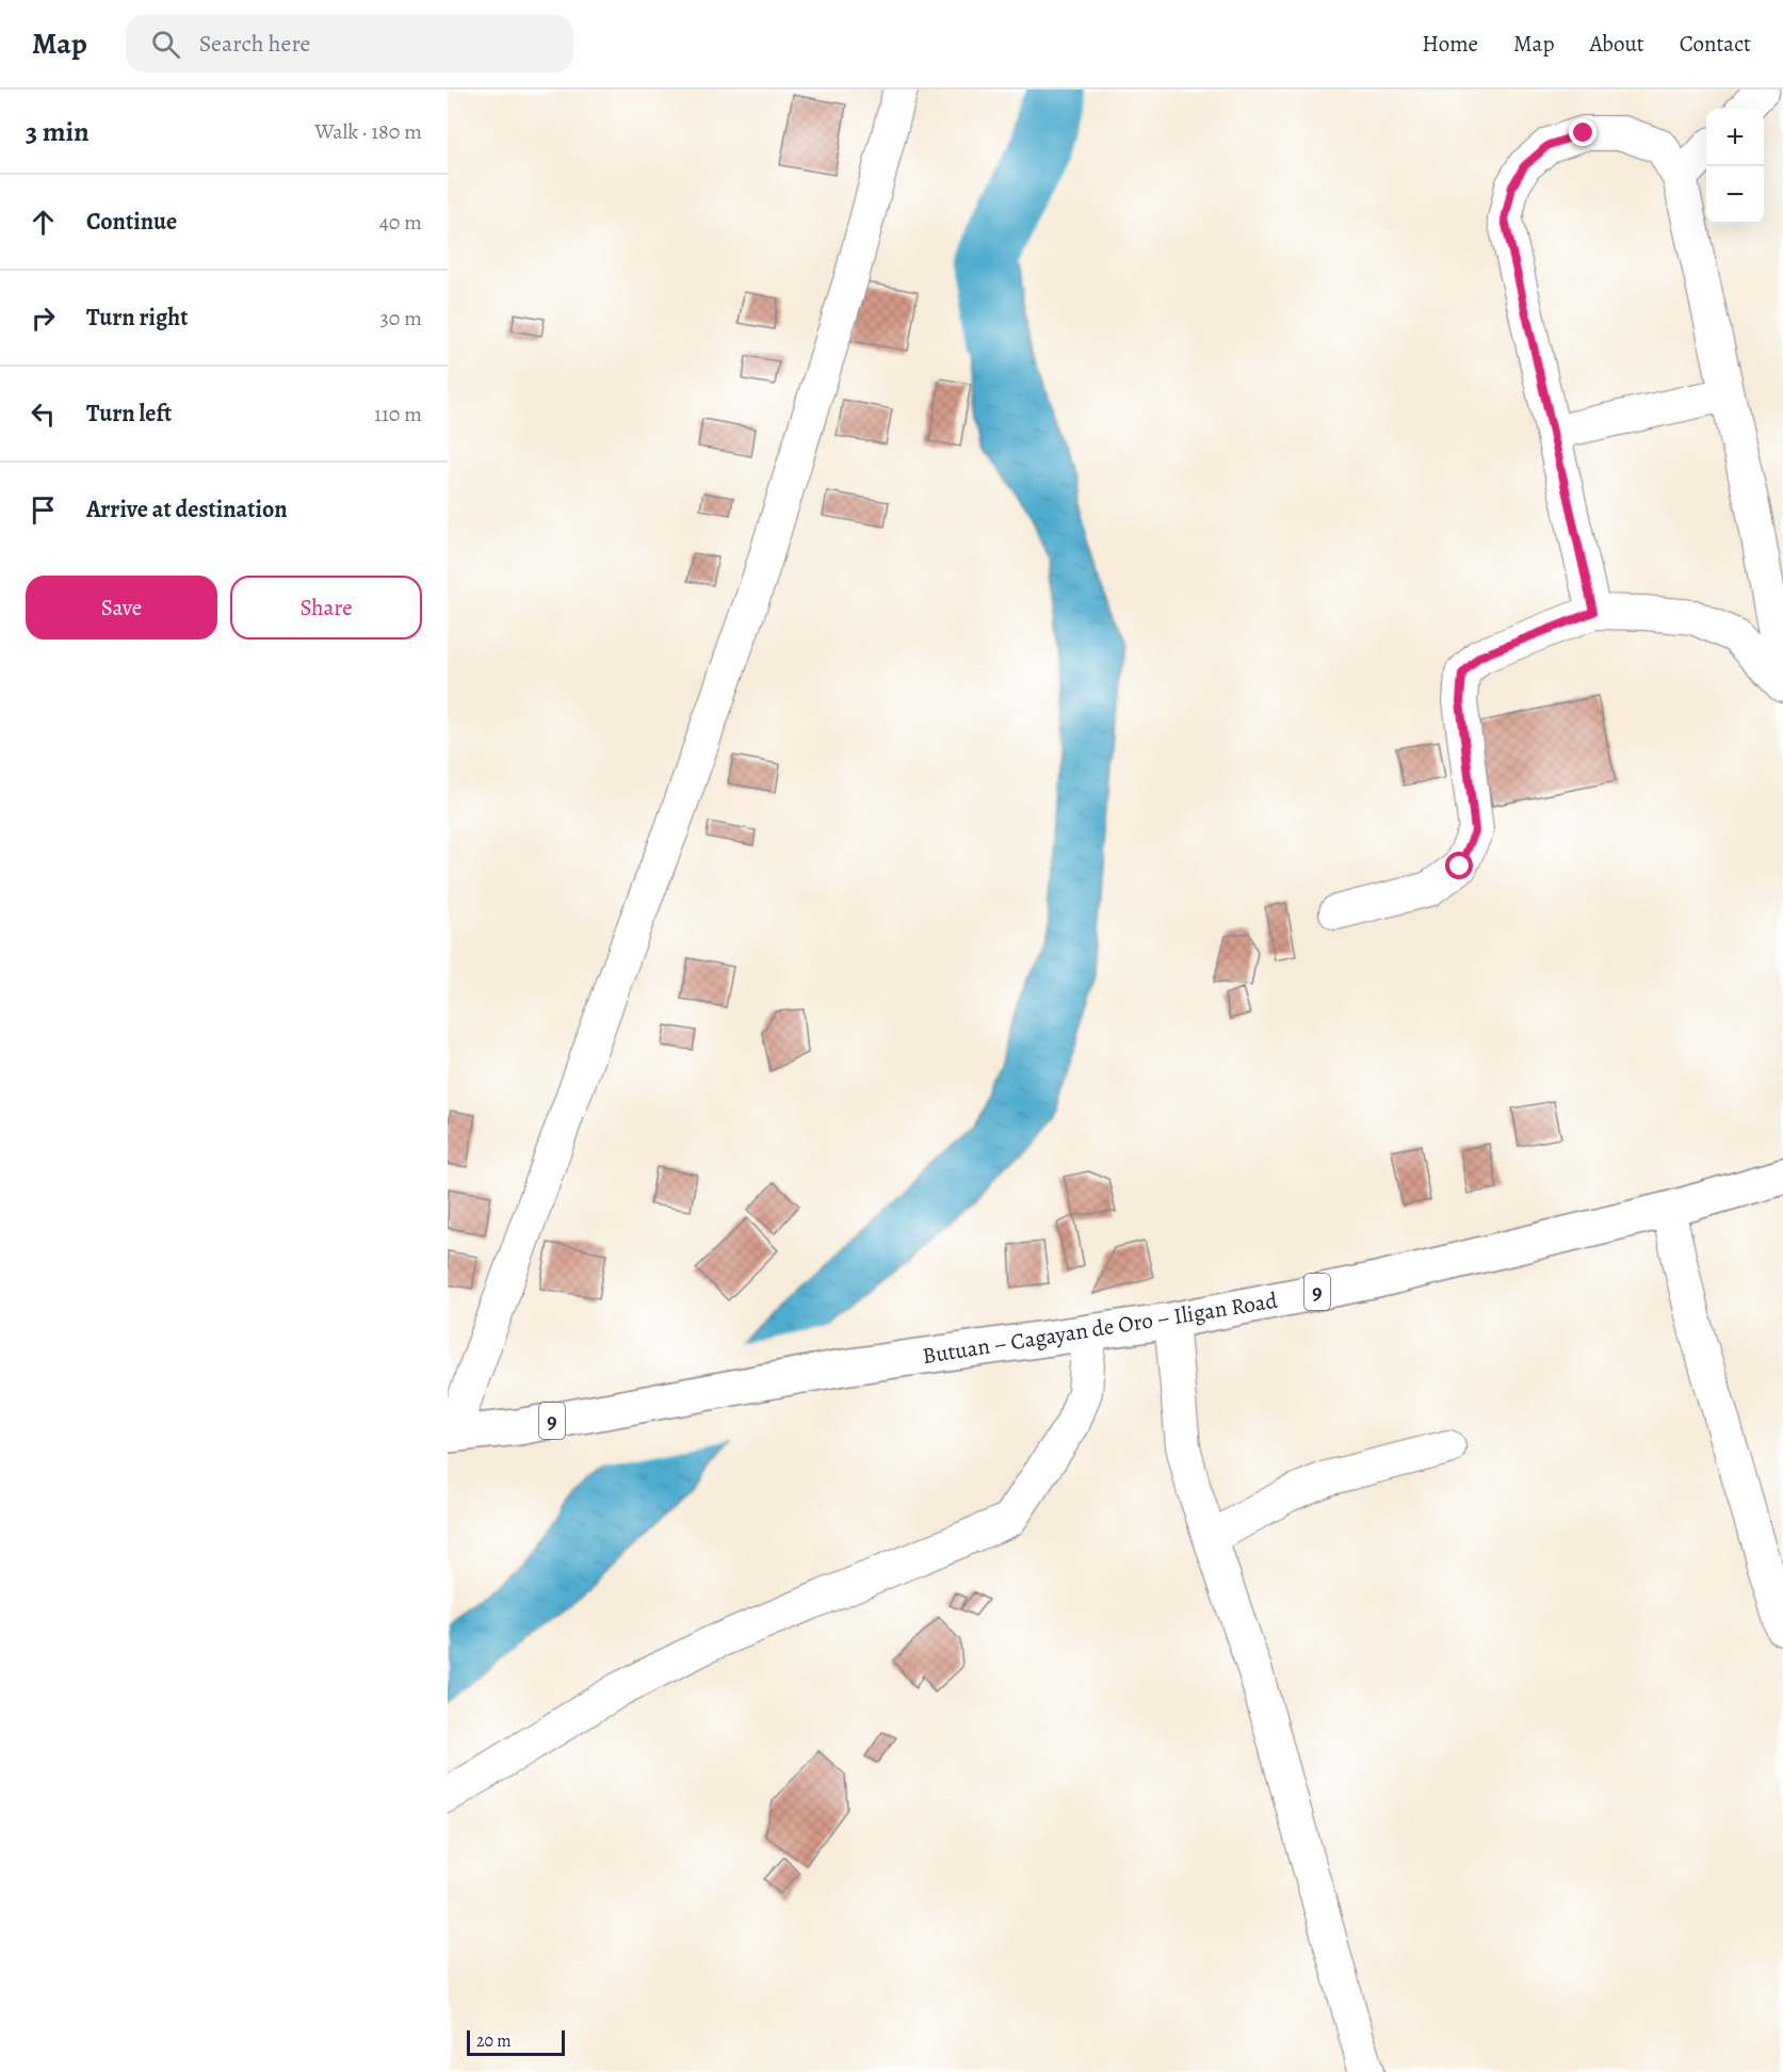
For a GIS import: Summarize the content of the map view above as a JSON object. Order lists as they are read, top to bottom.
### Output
{
  "streets": {
    "highway": ["9", "Butuan – Cagayan de Oro – Iligan Road"]
  },
  "scale_bar": "20 m",
  "page": {
    "header": "Map",
    "search": "Search here",
    "nav": [
      "Home",
      "Map",
      "About",
      "Contact"
    ],
    "heading": ["3 min", "Walk · 180 m"],
    "map_buttons": ["+", "−"],
    "list": [
      ["Continue", "40 m"],
      ["Turn right", "30 m"],
      ["Turn left", "110 m"],
      "Arrive at destination"
    ],
    "buttons": ["Save", "Share"],
    "scale": "20 m"
  }
}
